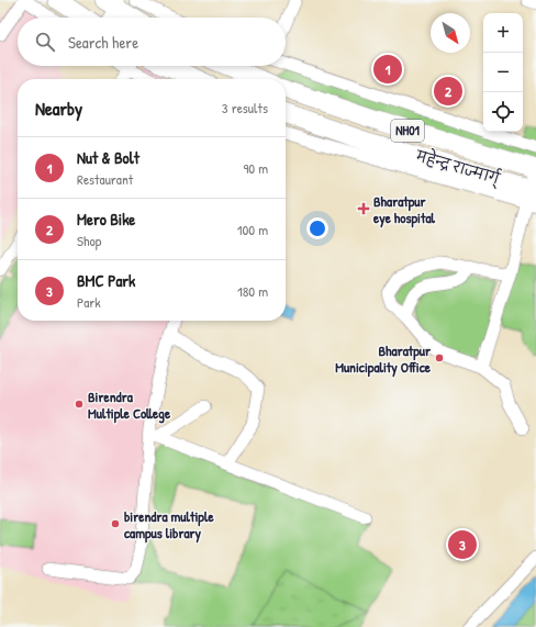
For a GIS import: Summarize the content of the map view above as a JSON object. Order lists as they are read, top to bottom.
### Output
{
  "streets": {
    "highway": ["NH01", "महेन्द्र राज्मार्ग्"]
  },
  "places": {
    "health": ["Bharatpur eye hospital"],
    "other": ["Bharatpur Municipality Office", "Birendra Multiple College", "birendra multiple campus library"]
  },
  "north": "bottom right",
  "page": {
    "map_buttons": ["+", "−"],
    "search": "Search here",
    "pins": ["1", "2", "3"],
    "heading": ["Nearby", "3 results"],
    "list": [
      {
        "mark": "1",
        "name": "Nut & Bolt",
        "note": "Restaurant",
        "value": "90 m"
      },
      {
        "mark": "2",
        "name": "Mero Bike",
        "note": "Shop",
        "value": "100 m"
      },
      {
        "mark": "3",
        "name": "BMC Park",
        "note": "Park",
        "value": "180 m"
      }
    ]
  }
}
